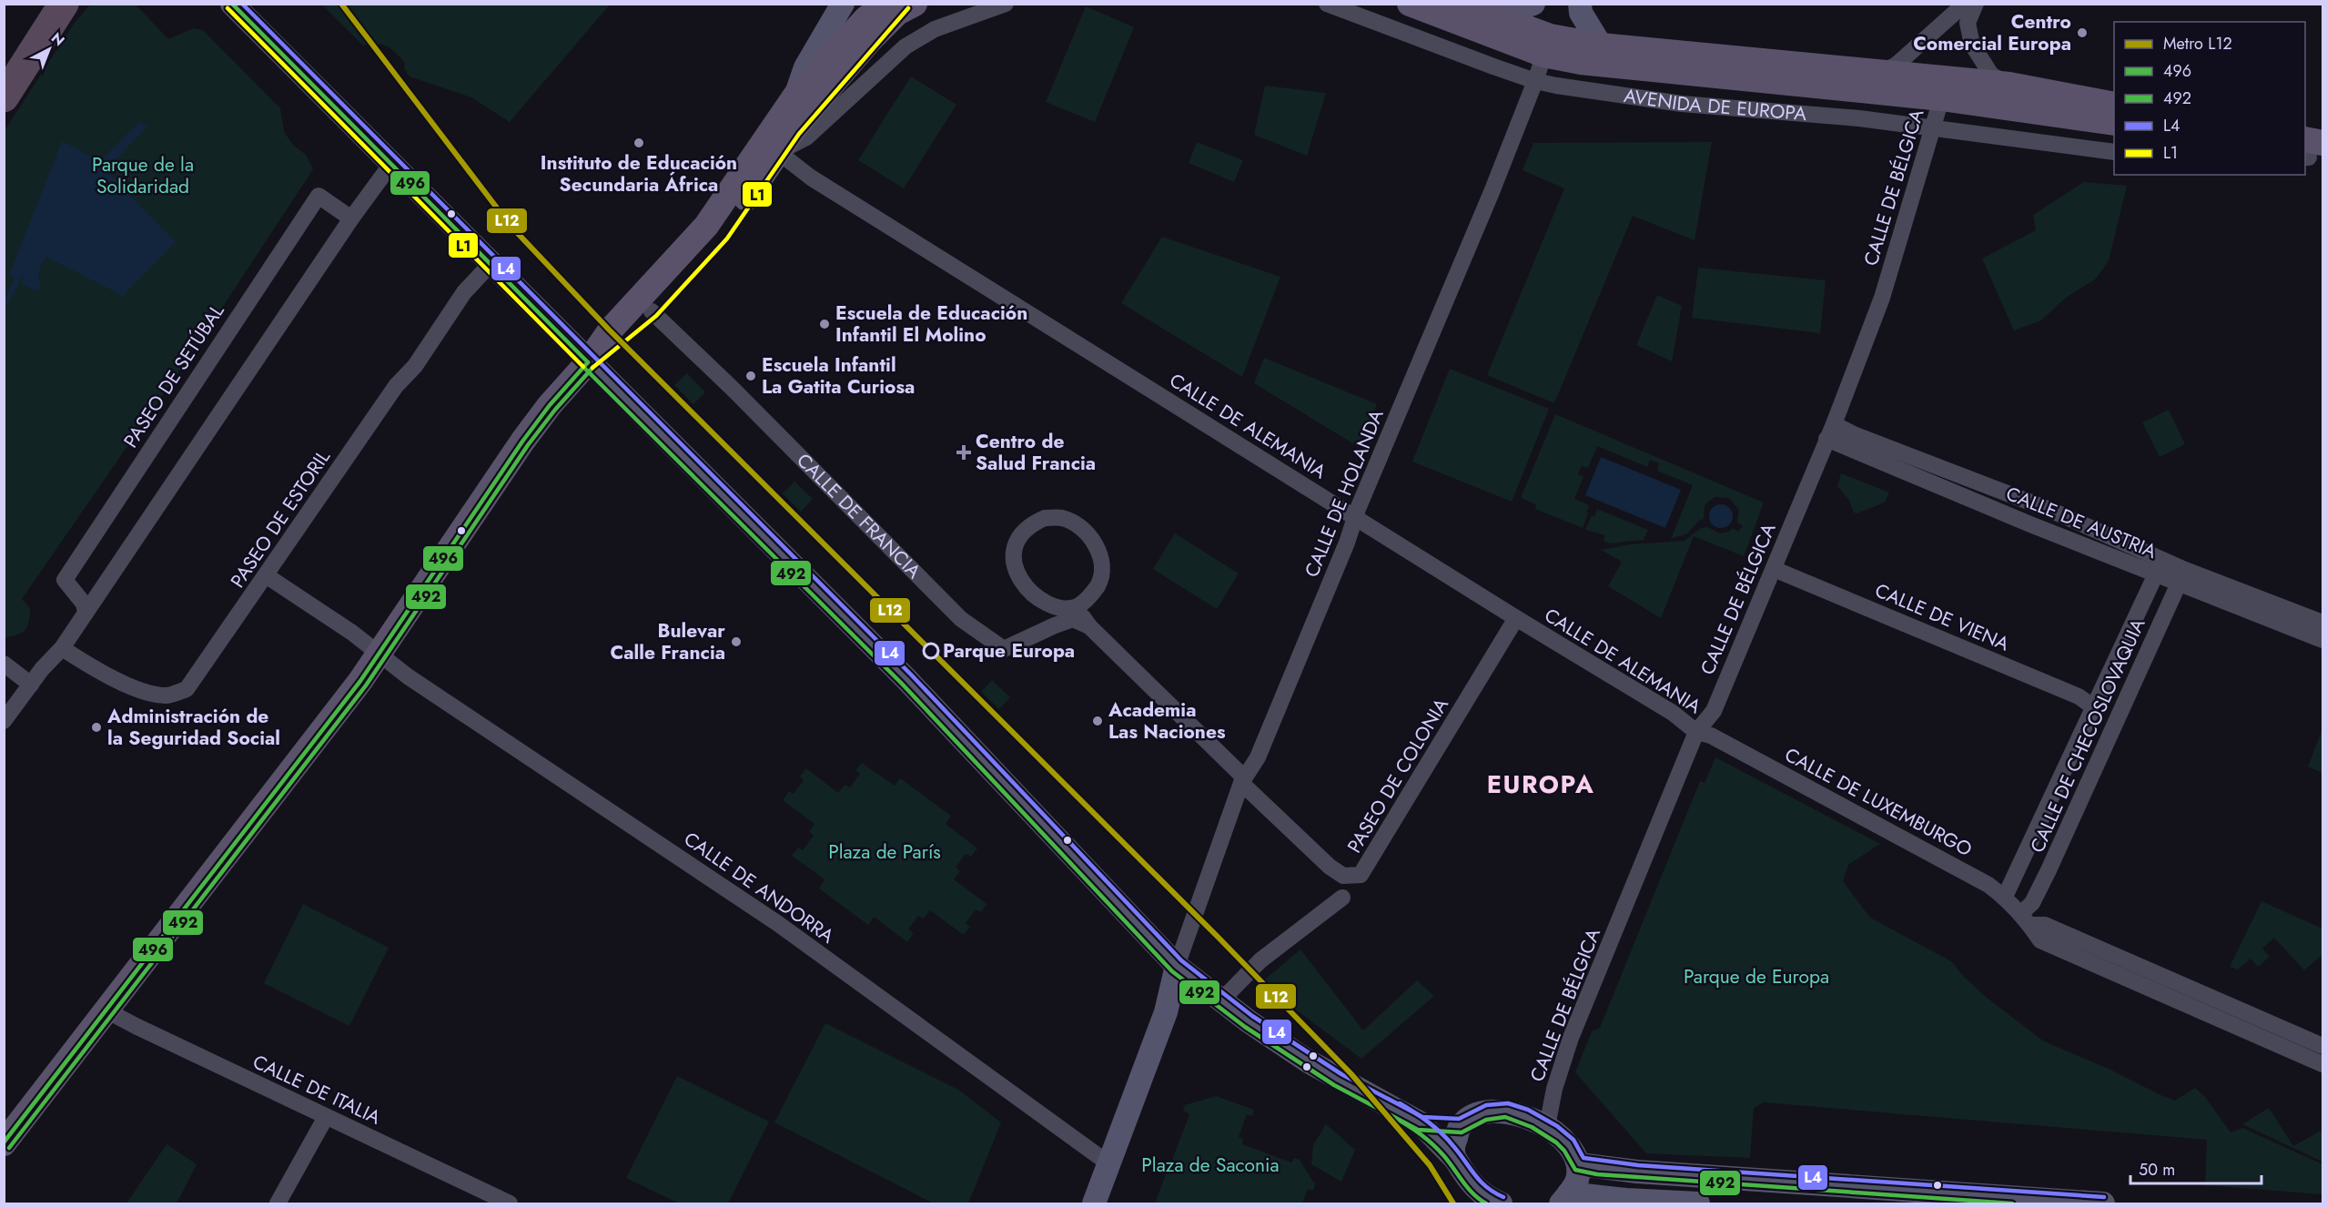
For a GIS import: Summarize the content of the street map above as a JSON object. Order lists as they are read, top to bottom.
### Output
{
  "streets": {
    "main road": ["AVENIDA DE EUROPA"],
    "street": [
      "CALLE DE BÉLGICA",
      "PASEO DE SETÚBAL",
      "CALLE DE ALEMANIA",
      "CALLE DE HOLANDA",
      "CALLE DE FRANCIA",
      "PASEO DE ESTORIL",
      "CALLE DE AUSTRIA",
      "CALLE DE VIENA",
      "CALLE DE CHECOSLOVAQUIA",
      "PASEO DE COLONIA",
      "CALLE DE LUXEMBURGO",
      "CALLE DE ANDORRA",
      "CALLE DE ITALIA"
    ]
  },
  "crossings": [
    ["AVENIDA DE EUROPA", "CALLE DE BÉLGICA"],
    ["AVENIDA DE EUROPA", "CALLE DE HOLANDA"],
    ["CALLE DE BÉLGICA", "CALLE DE ALEMANIA"],
    ["CALLE DE BÉLGICA", "CALLE DE AUSTRIA"],
    ["CALLE DE BÉLGICA", "CALLE DE VIENA"],
    ["CALLE DE BÉLGICA", "CALLE DE LUXEMBURGO"],
    ["CALLE DE ALEMANIA", "CALLE DE HOLANDA"],
    ["CALLE DE ALEMANIA", "PASEO DE COLONIA"],
    ["CALLE DE ALEMANIA", "CALLE DE LUXEMBURGO"],
    ["CALLE DE HOLANDA", "PASEO DE COLONIA"],
    ["PASEO DE ESTORIL", "CALLE DE ANDORRA"],
    ["CALLE DE AUSTRIA", "CALLE DE CHECOSLOVAQUIA"],
    ["CALLE DE VIENA", "CALLE DE CHECOSLOVAQUIA"],
    ["CALLE DE CHECOSLOVAQUIA", "CALLE DE LUXEMBURGO"]
  ],
  "districts": ["EUROPA"],
  "parks": [
    "Parque de la Solidaridad",
    "Plaza de París",
    "Parque de Europa",
    "Plaza de Saconia"
  ],
  "places": {
    "other": [
      "Centro Comercial Europa",
      "Instituto de Educación Secundaria África",
      "Escuela de Educación Infantil El Molino",
      "Escuela Infantil La Gatita Curiosa",
      "Bulevar Calle Francia",
      "Parque Europa",
      "Academia Las Naciones",
      "Administración de la Seguridad Social"
    ],
    "health": ["Centro de Salud Francia"]
  },
  "lines": [
    "metro line L12",
    "transit line 496",
    "transit line L4",
    "transit line L1",
    "transit line 492"
  ],
  "legend": [
    "Metro L12",
    "496",
    "492",
    "L4",
    "L1"
  ],
  "scale_bar": "50 m",
  "north": "top right"
}
